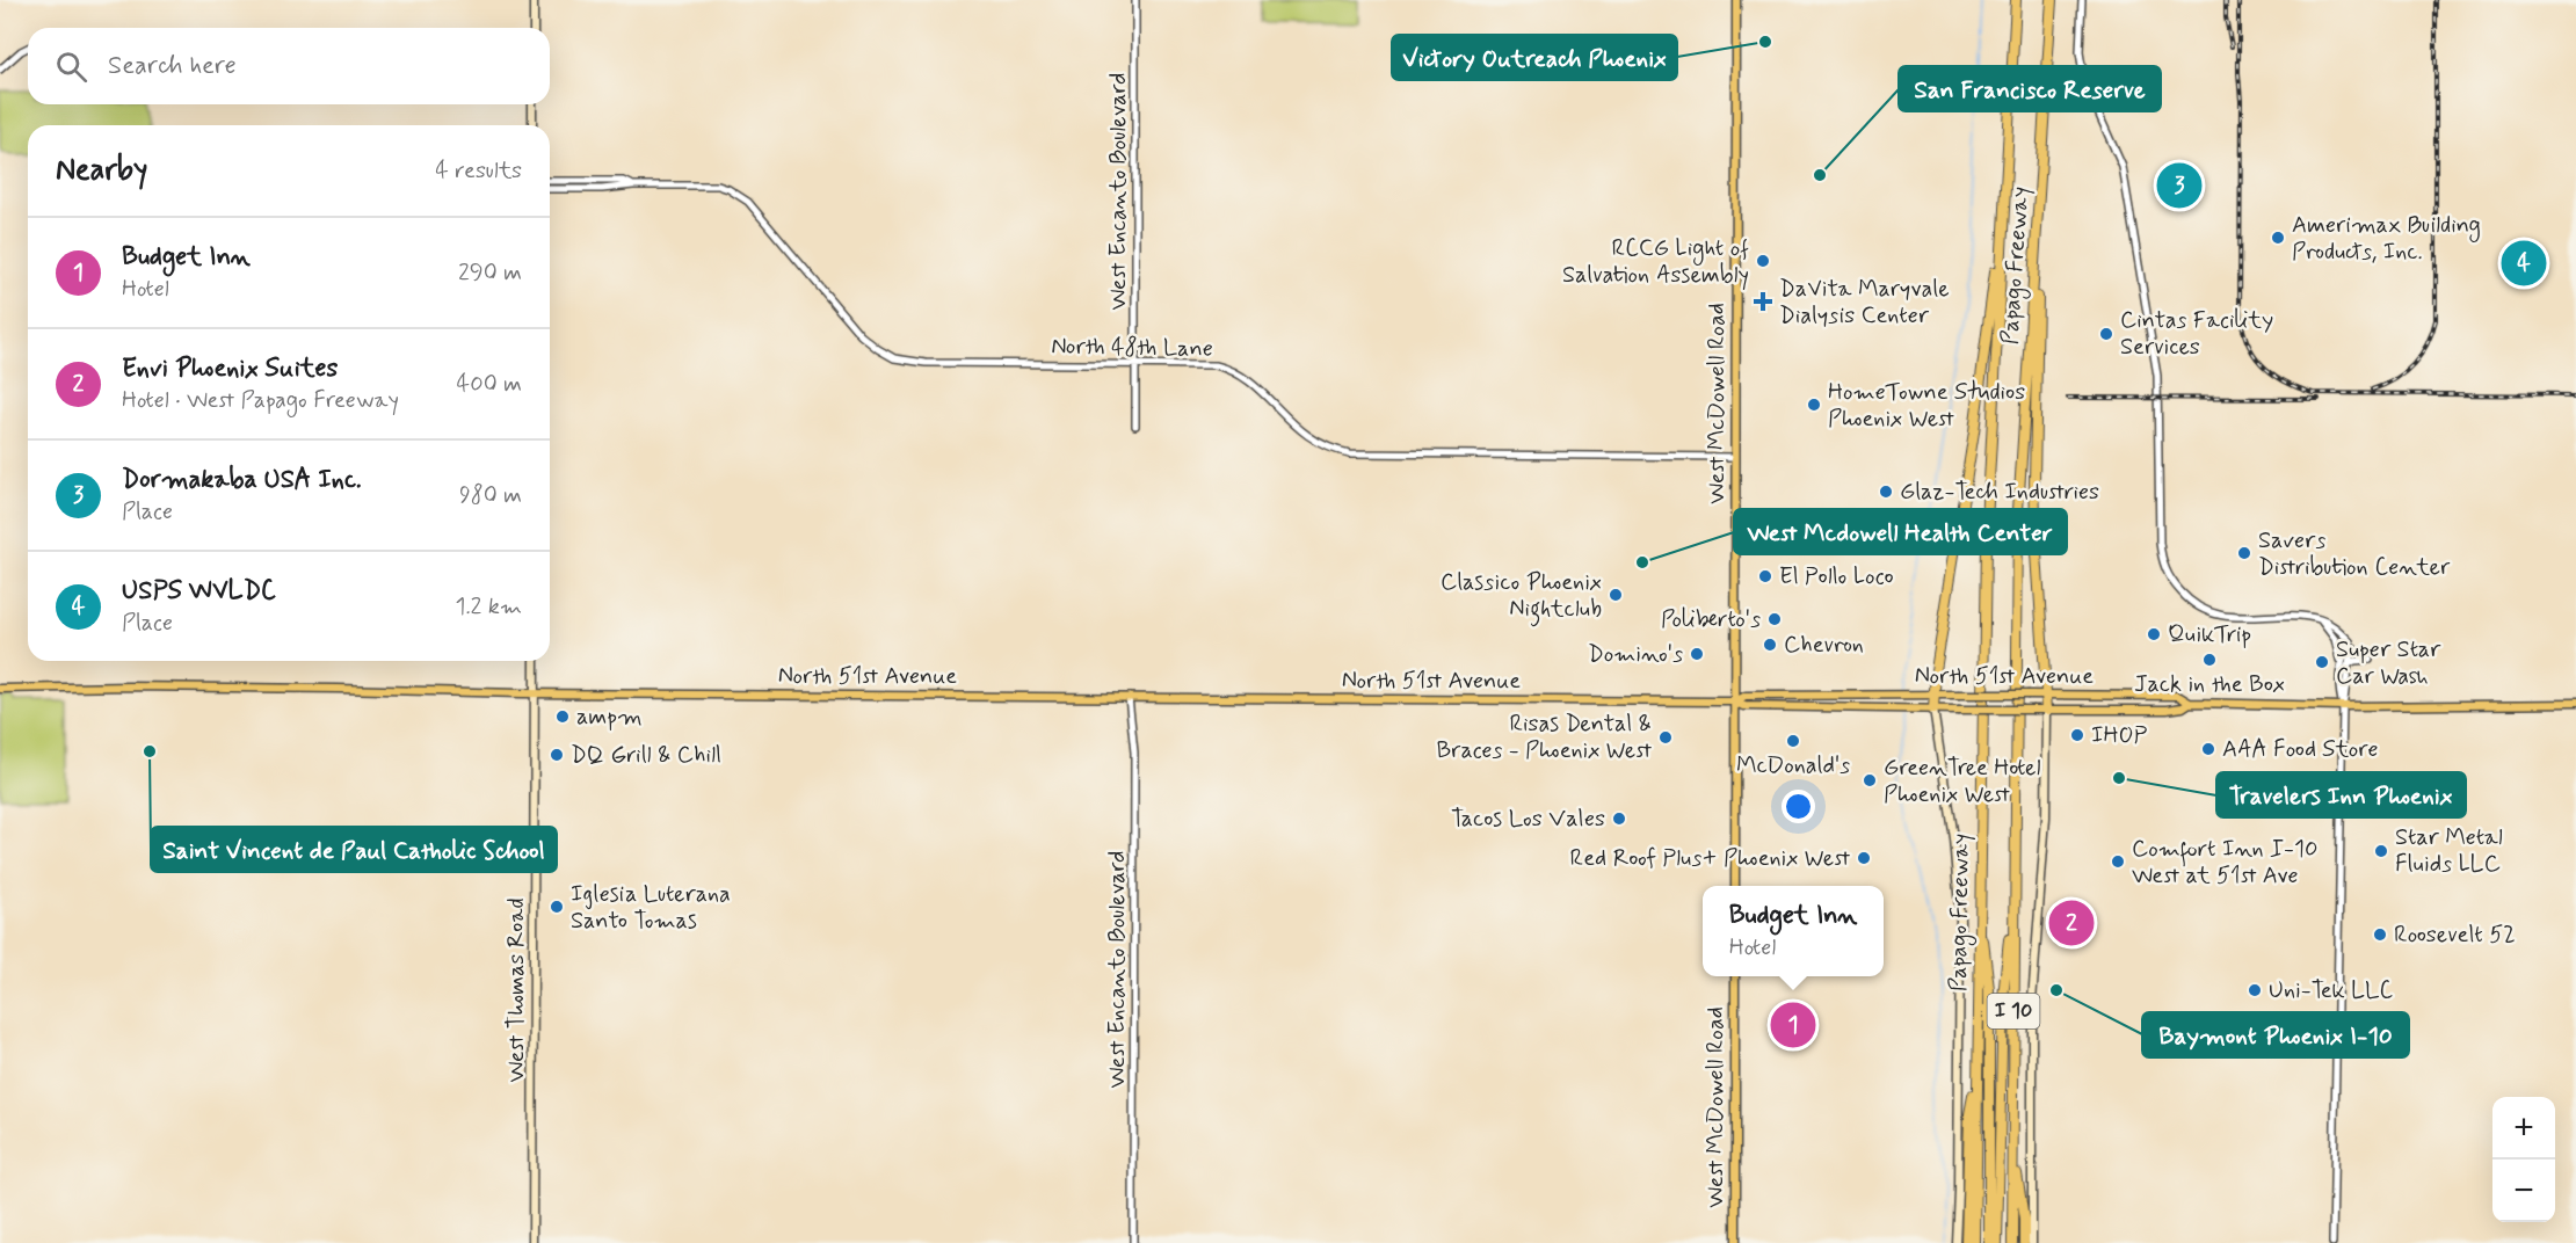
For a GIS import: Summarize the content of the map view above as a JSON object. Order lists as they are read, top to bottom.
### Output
{
  "streets": {
    "highway": ["Papago Freeway", "I 10"],
    "main road": ["West McDowell Road", "North 51st Avenue", "West Thomas Road"],
    "street": ["West Encanto Boulevard", "North 48th Lane"]
  },
  "crossings": [
    ["West Encanto Boulevard", "North 48th Lane"],
    ["West Encanto Boulevard", "North 51st Avenue"],
    ["North 48th Lane", "West McDowell Road"],
    ["West McDowell Road", "North 51st Avenue"],
    ["North 51st Avenue", "West Thomas Road"]
  ],
  "places": {
    "other": [
      "Victory Outreach Phoenix",
      "San Francisco Reserve",
      "Amerimax Building Products, Inc.",
      "RCCG Light of Salvation Assembly",
      "Cintas Facility Services",
      "HomeTowne Studios Phoenix West",
      "Glaz-Tech Industries",
      "Savers Distribution Center",
      "West Mcdowell Health Center",
      "El Pollo Loco",
      "Classico Phoenix Nightclub",
      "Poliberto's",
      "QuikTrip",
      "Chevron",
      "Domino's",
      "Jack in the Box",
      "Super Star Car Wash",
      "ampm",
      "IHOP",
      "Risas Dental & Braces - Phoenix West",
      "McDonald's",
      "AAA Food Store",
      "Saint Vincent de Paul Catholic School",
      "DQ Grill & Chill",
      "Travelers Inn Phoenix",
      "GreenTree Hotel Phoenix West",
      "Tacos Los Vales",
      "Star Metal Fluids LLC",
      "Red Roof Plus+ Phoenix West",
      "Comfort Inn I-10 West at 51st Ave",
      "Iglesia Luterana Santo Tomas",
      "Roosevelt 52",
      "Baymont Phoenix I-10",
      "Uni-Tek LLC"
    ],
    "health": ["DaVita Maryvale Dialysis Center"]
  },
  "page": {
    "search": "Search here",
    "heading": ["Nearby", "4 results"],
    "pins": [
      "3",
      "4",
      "2",
      "1"
    ],
    "list": [
      {
        "mark": "1",
        "name": "Budget Inn",
        "note": "Hotel",
        "value": "290 m"
      },
      {
        "mark": "2",
        "name": "Envi Phoenix Suites",
        "note": "Hotel · West Papago Freeway",
        "value": "400 m"
      },
      {
        "mark": "3",
        "name": "Dormakaba USA Inc.",
        "note": "Place",
        "value": "980 m"
      },
      {
        "mark": "4",
        "name": "USPS WVLDC",
        "note": "Place",
        "value": "1.2 km"
      }
    ],
    "popup": ["Budget Inn", "Hotel"],
    "map_buttons": ["+", "−"]
  }
}
